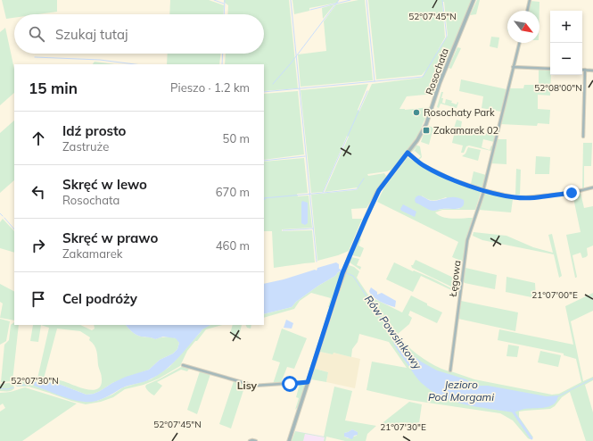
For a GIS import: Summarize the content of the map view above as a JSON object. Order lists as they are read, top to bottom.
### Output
{
  "streets": {
    "street": ["Rosochata", "Łęgowa"]
  },
  "districts": ["Lisy"],
  "water": ["Rów Powsinkowy", "Jezioro Pod Morgami"],
  "places": {
    "other": ["Rosochaty Park"],
    "transit": ["Zakamarek 02"]
  },
  "north": "bottom right",
  "page": {
    "map_buttons": ["+", "−"],
    "search": "Szukaj tutaj",
    "heading": ["15 min", "Pieszo · 1.2 km"],
    "list": [
      ["Idź prosto", "Zastruże", "50 m"],
      ["Skręć w lewo", "Rosochata", "670 m"],
      ["Skręć w prawo", "Zakamarek", "460 m"],
      "Cel podróży"
    ]
  },
  "coordinates": [
    "52°07'45\"N",
    "52°08'00\"N",
    "21°07'00\"E",
    "52°07'30\"N",
    "21°07'30\"E"
  ]
}
